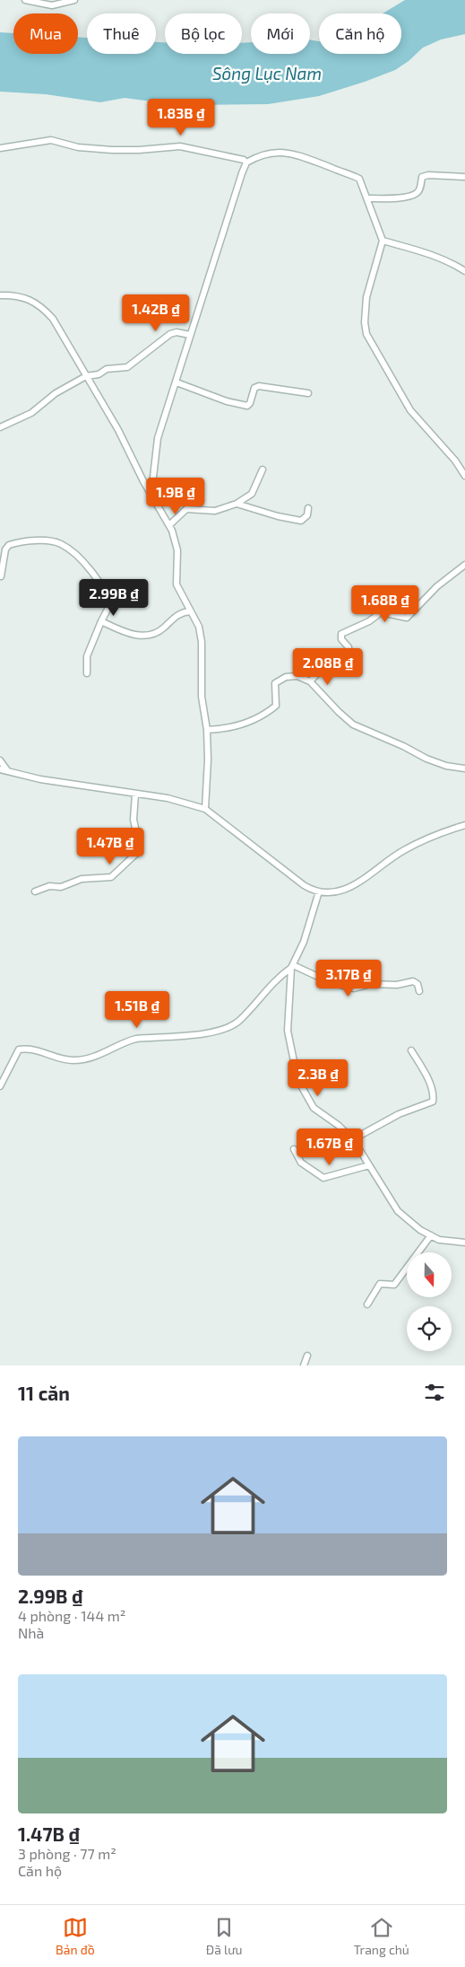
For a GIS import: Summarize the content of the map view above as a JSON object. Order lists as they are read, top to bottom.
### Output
{
  "water": ["Sông Lục Nam"],
  "north": "bottom",
  "page": {
    "chip": [
      "Mua",
      "Thuê",
      "Bộ lọc",
      "Mới",
      "Căn hộ"
    ],
    "price": [
      "1.83B ₫",
      "1.42B ₫",
      "1.9B ₫",
      "2.99B ₫",
      "1.68B ₫",
      "2.08B ₫",
      "1.47B ₫",
      "3.17B ₫",
      "1.51B ₫",
      "2.3B ₫",
      "1.67B ₫"
    ],
    "heading": "11 căn",
    "list": [
      {
        "name": "2.99B ₫",
        "note": "4 phòng · 144 m² · Nhà"
      },
      {
        "name": "1.47B ₫",
        "note": "3 phòng · 77 m² · Căn hộ"
      }
    ],
    "tabs": ["Bản đồ", "Đã lưu", "Trang chủ"]
  }
}
